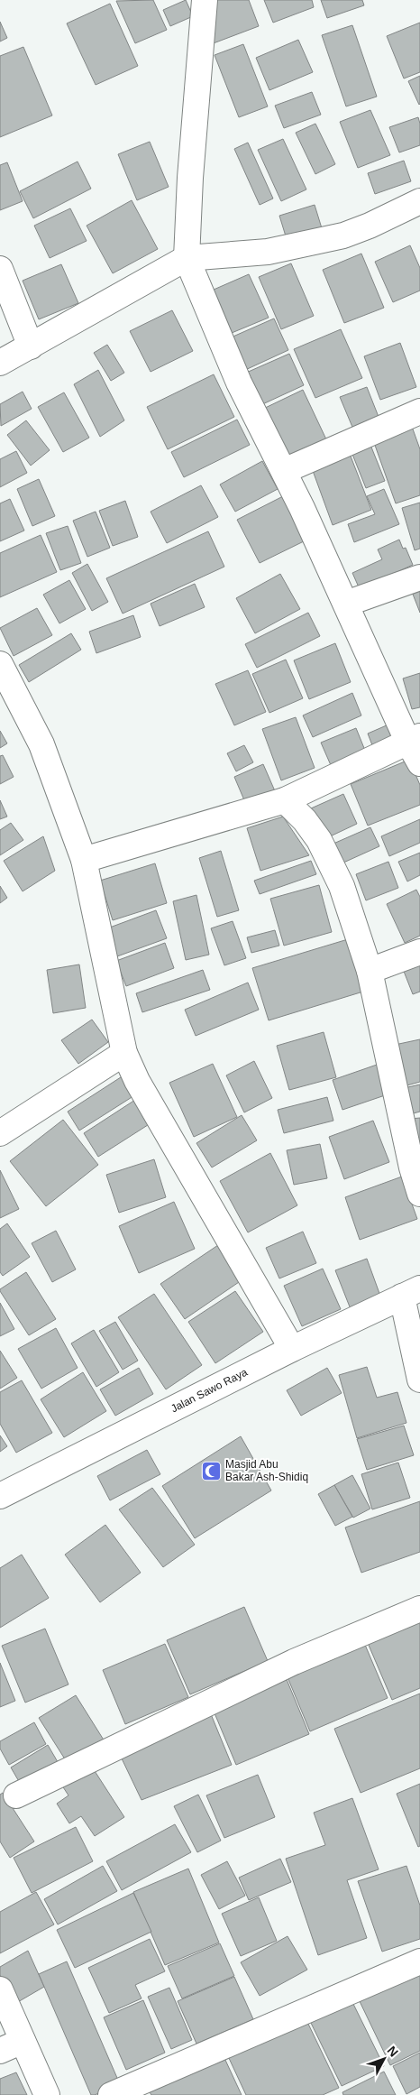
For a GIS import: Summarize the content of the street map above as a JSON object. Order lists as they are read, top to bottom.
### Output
{
  "streets": {
    "street": ["Jalan Sawo Raya"]
  },
  "places": {
    "mosque": ["Masjid Abu Bakar Ash-Shidiq"]
  },
  "north": "top right"
}
